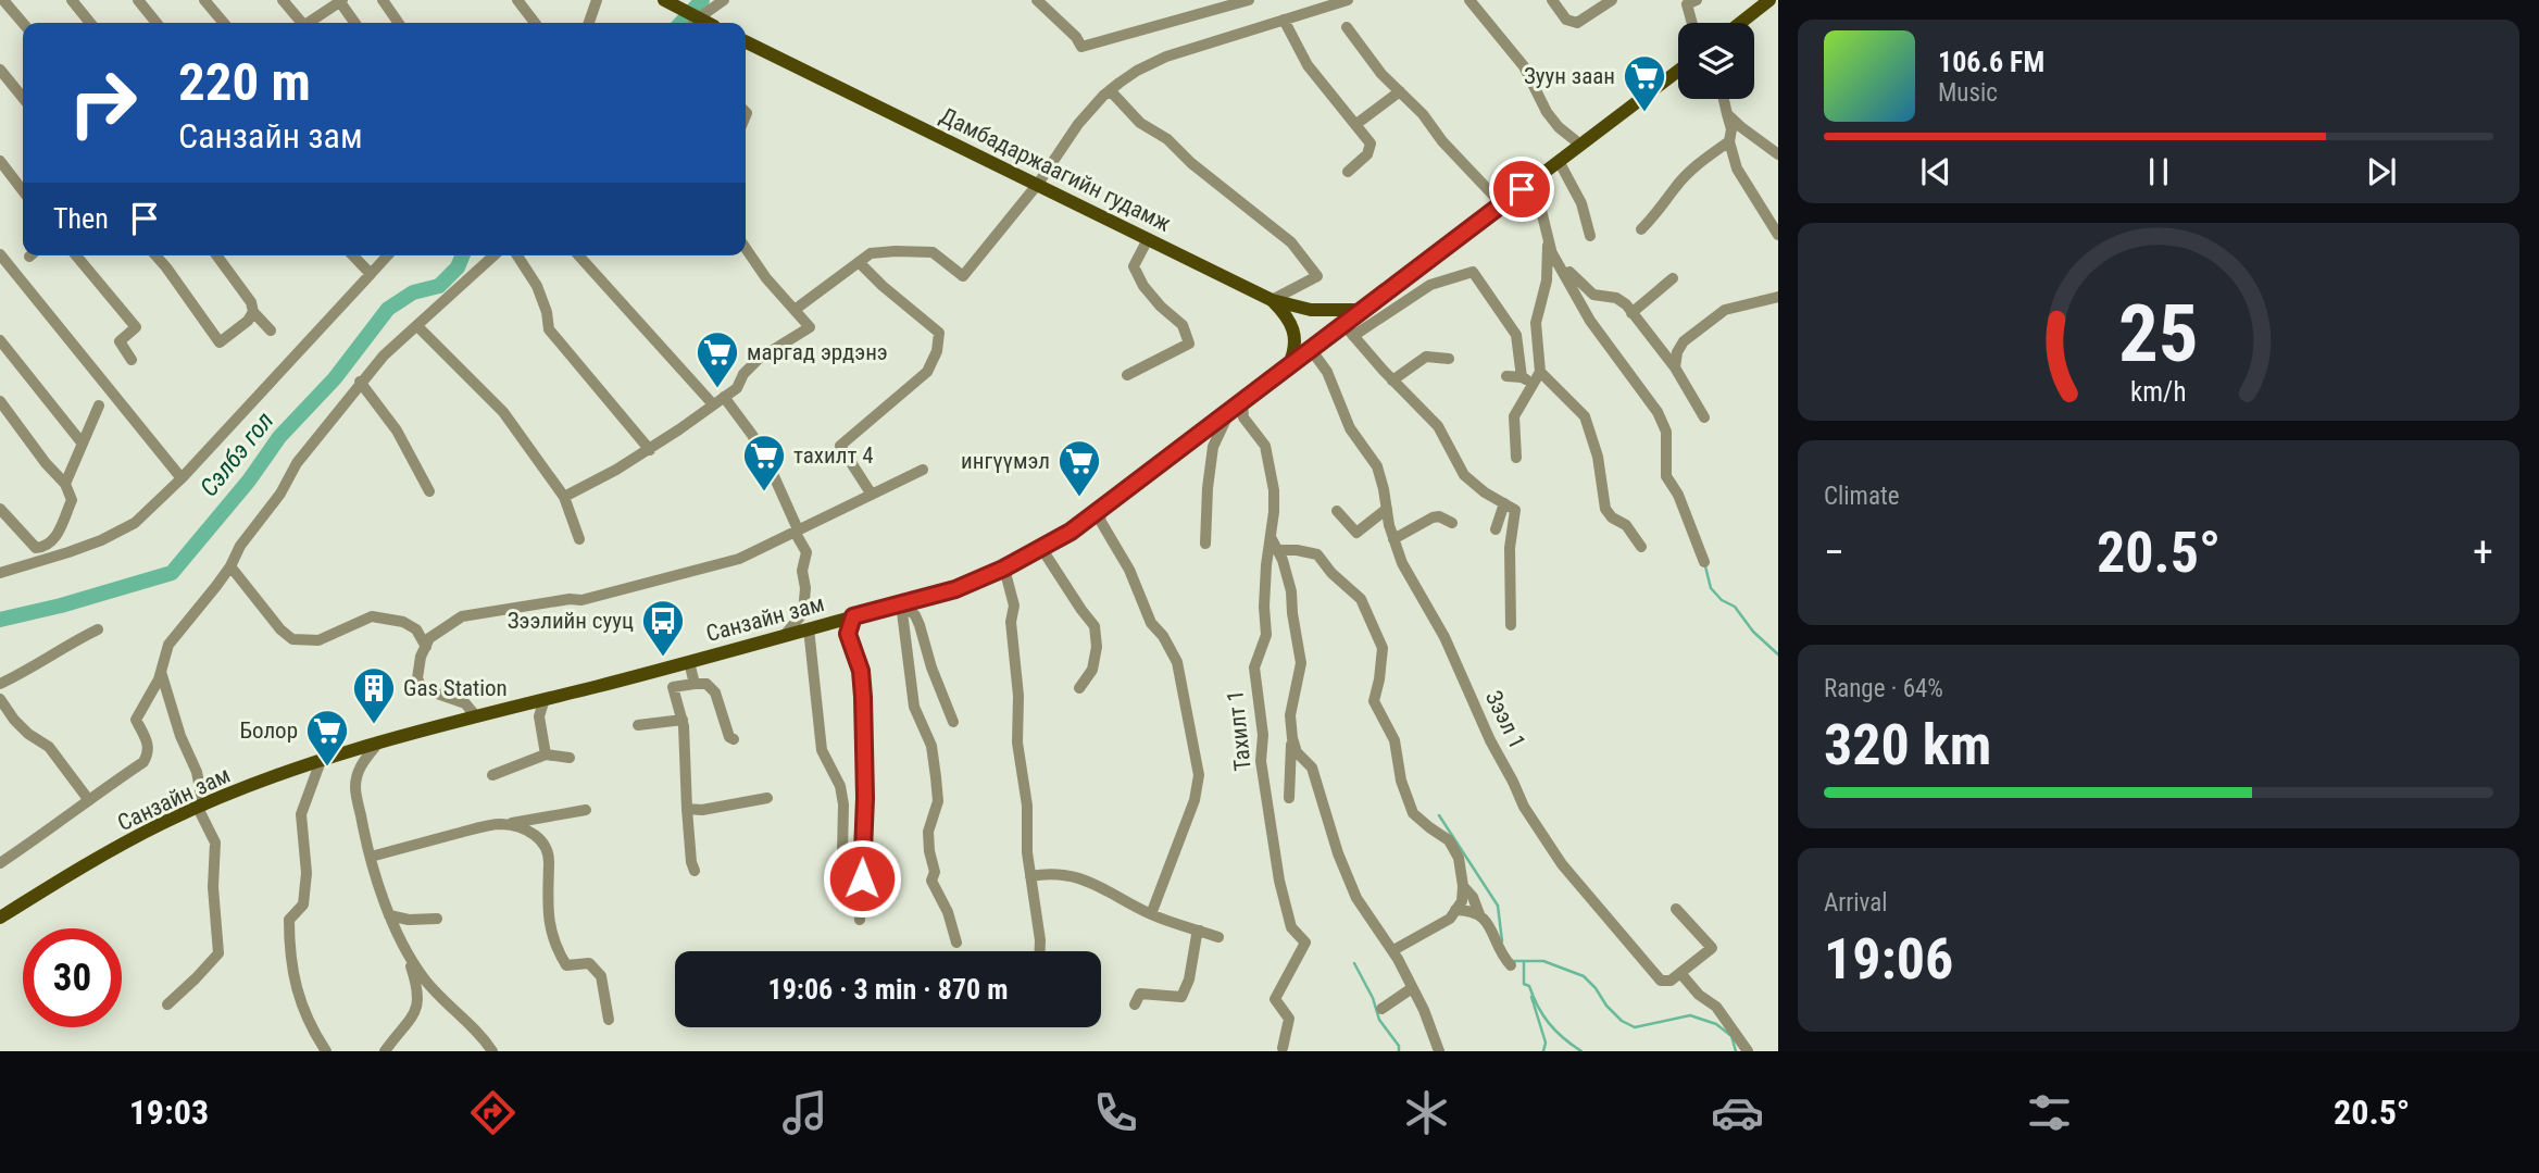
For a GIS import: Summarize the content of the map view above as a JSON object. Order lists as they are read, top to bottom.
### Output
{
  "streets": {
    "main road": ["Дамбадаржаагийн гудамж", "Санзайн зам"],
    "street": ["Зээл 1", "Тахилт 1"]
  },
  "crossings": [
    ["Дамбадаржаагийн гудамж", "Санзайн зам"],
    ["Санзайн зам", "Зээл 1"],
    ["Санзайн зам", "Тахилт 1"]
  ],
  "water": ["Сэлбэ гол"],
  "places": {
    "supermarket": [
      "Зуун заан",
      "маргад эрдэнэ",
      "тахилт 4",
      "ингүүмэл",
      "Болор"
    ],
    "bus stop": ["Зээлийн сууц"],
    "building": ["Gas Station"]
  },
  "page": {
    "turn": ["220 m", "Санзайн зам"],
    "song": ["106.6 FM", "Music"],
    "then": "Then",
    "tile": [
      "Climate",
      ["Range · 64%", "320 km"],
      ["Arrival", "19:06"]
    ],
    "heat": ["−", "20.5°", "+"],
    "limit": "30",
    "trip": "19:06 · 3 min · 870 m",
    "tabs": ["19:03", "20.5°"],
    "gauge": ["25", "km/h"]
  }
}
